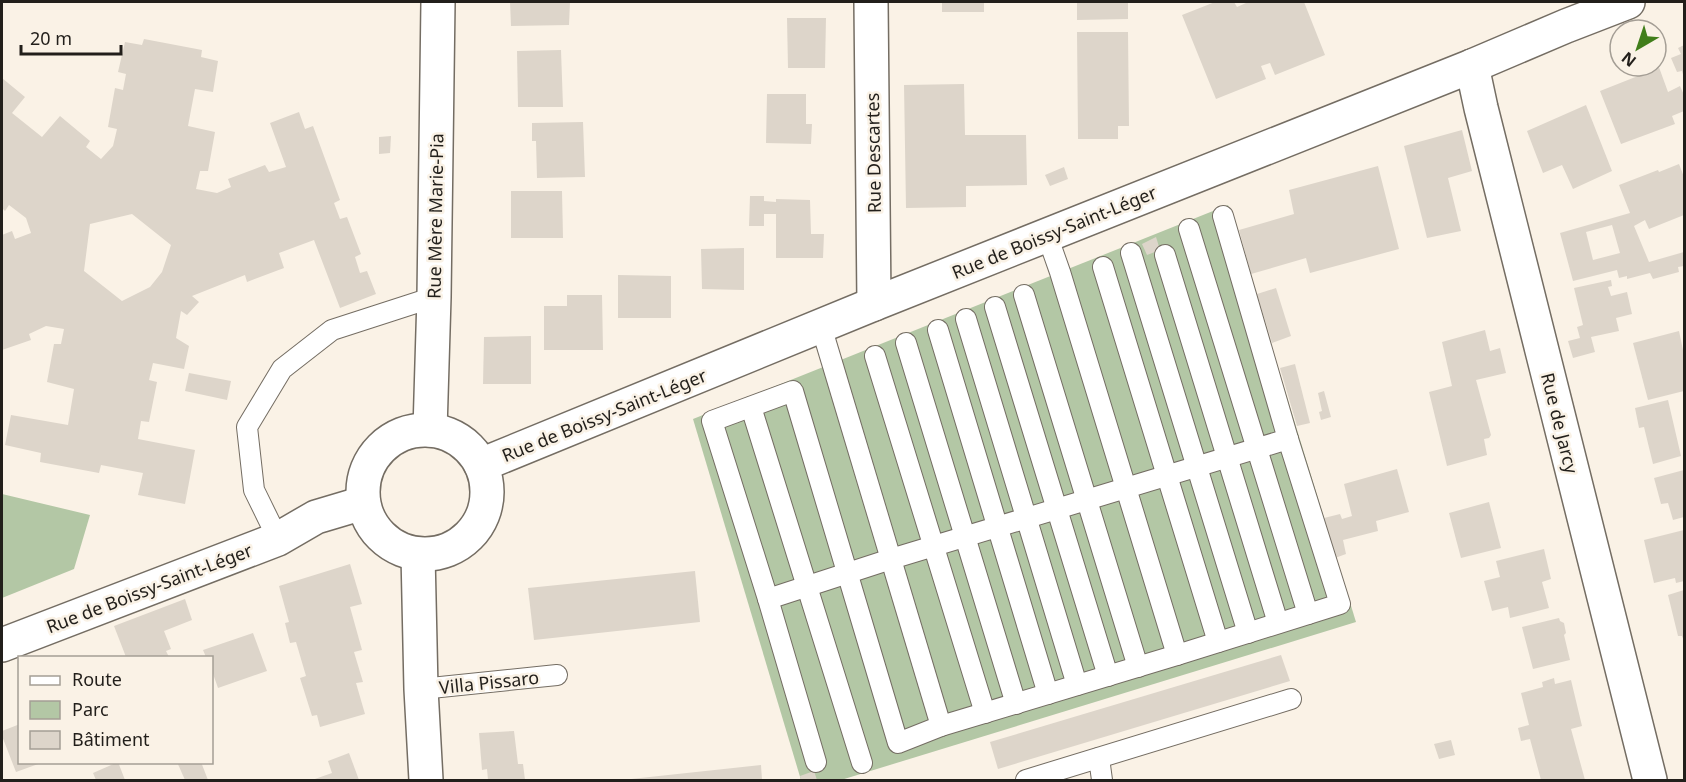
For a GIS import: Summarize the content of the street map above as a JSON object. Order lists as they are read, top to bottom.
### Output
{
  "streets": {
    "main road": [
      "Rue Descartes",
      "Rue Mère Marie-Pia",
      "Rue de Boissy-Saint-Léger",
      "Rue de Jarcy"
    ],
    "lane": ["Villa Pissaro"]
  },
  "crossings": [
    ["Rue Descartes", "Rue de Boissy-Saint-Léger"],
    ["Rue Mère Marie-Pia", "Rue de Boissy-Saint-Léger"],
    ["Rue de Boissy-Saint-Léger", "Rue de Jarcy"]
  ],
  "legend": ["Route", "Parc", "Bâtiment"],
  "scale_bar": "20 m",
  "north": "bottom left"
}
